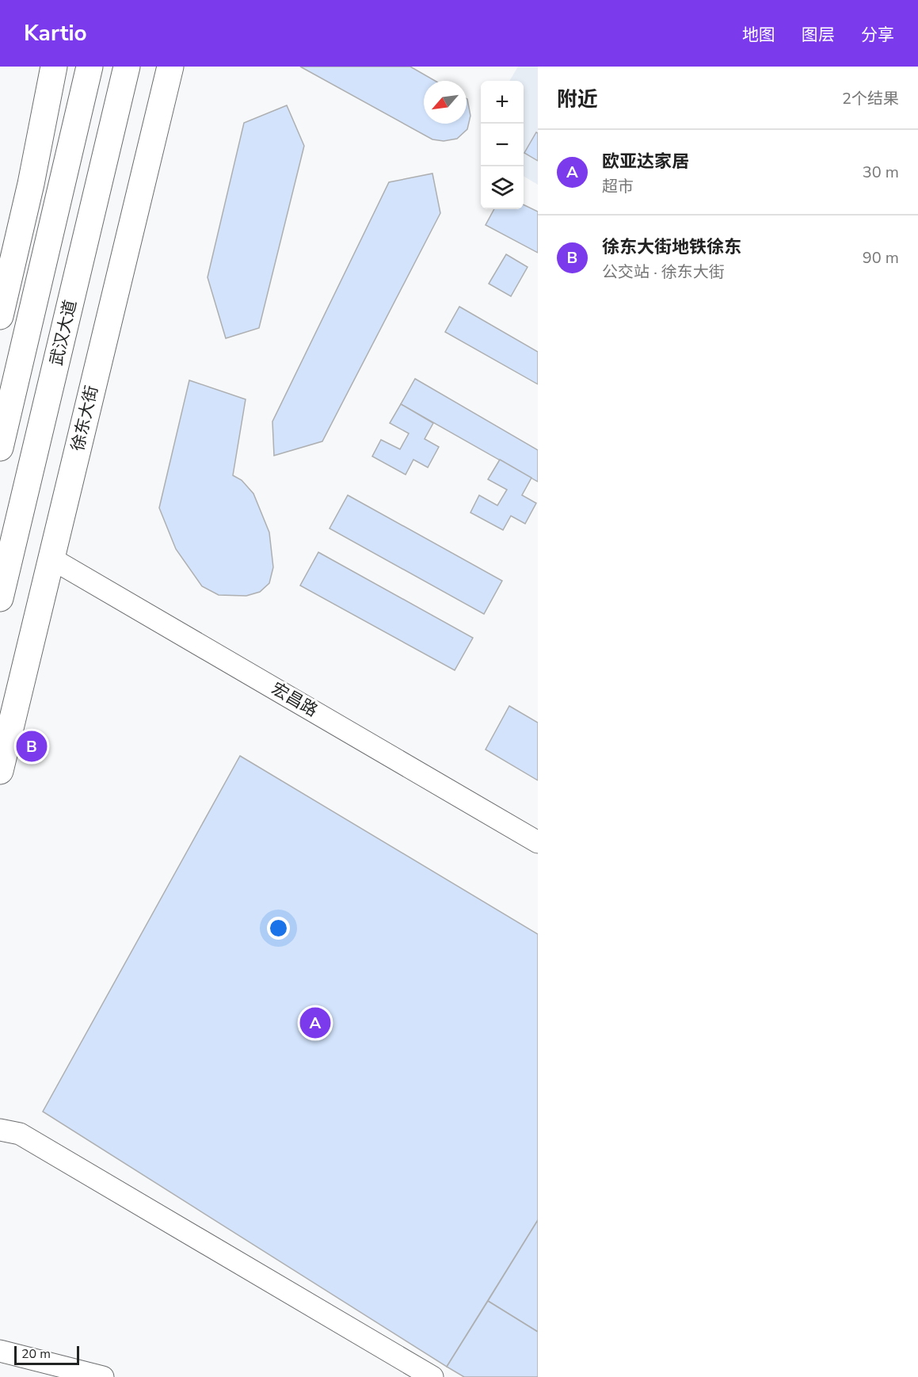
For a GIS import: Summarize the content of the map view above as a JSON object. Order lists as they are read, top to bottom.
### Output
{
  "streets": {
    "main road": ["武汉大道", "徐东大街"],
    "street": ["宏昌路"]
  },
  "crossings": [
    ["徐东大街", "宏昌路"]
  ],
  "scale_bar": "20 m",
  "north": "bottom left",
  "page": {
    "header": "Kartio",
    "nav": ["地图", "图层", "分享"],
    "heading": ["附近", "2个结果"],
    "map_buttons": ["+", "−"],
    "list": [
      {
        "mark": "A",
        "name": "欧亚达家居",
        "note": "超市",
        "value": "30 m"
      },
      {
        "mark": "B",
        "name": "徐东大街地铁徐东",
        "note": "公交站 · 徐东大街",
        "value": "90 m"
      }
    ],
    "pins": ["B", "A"],
    "scale": "20 m"
  }
}
